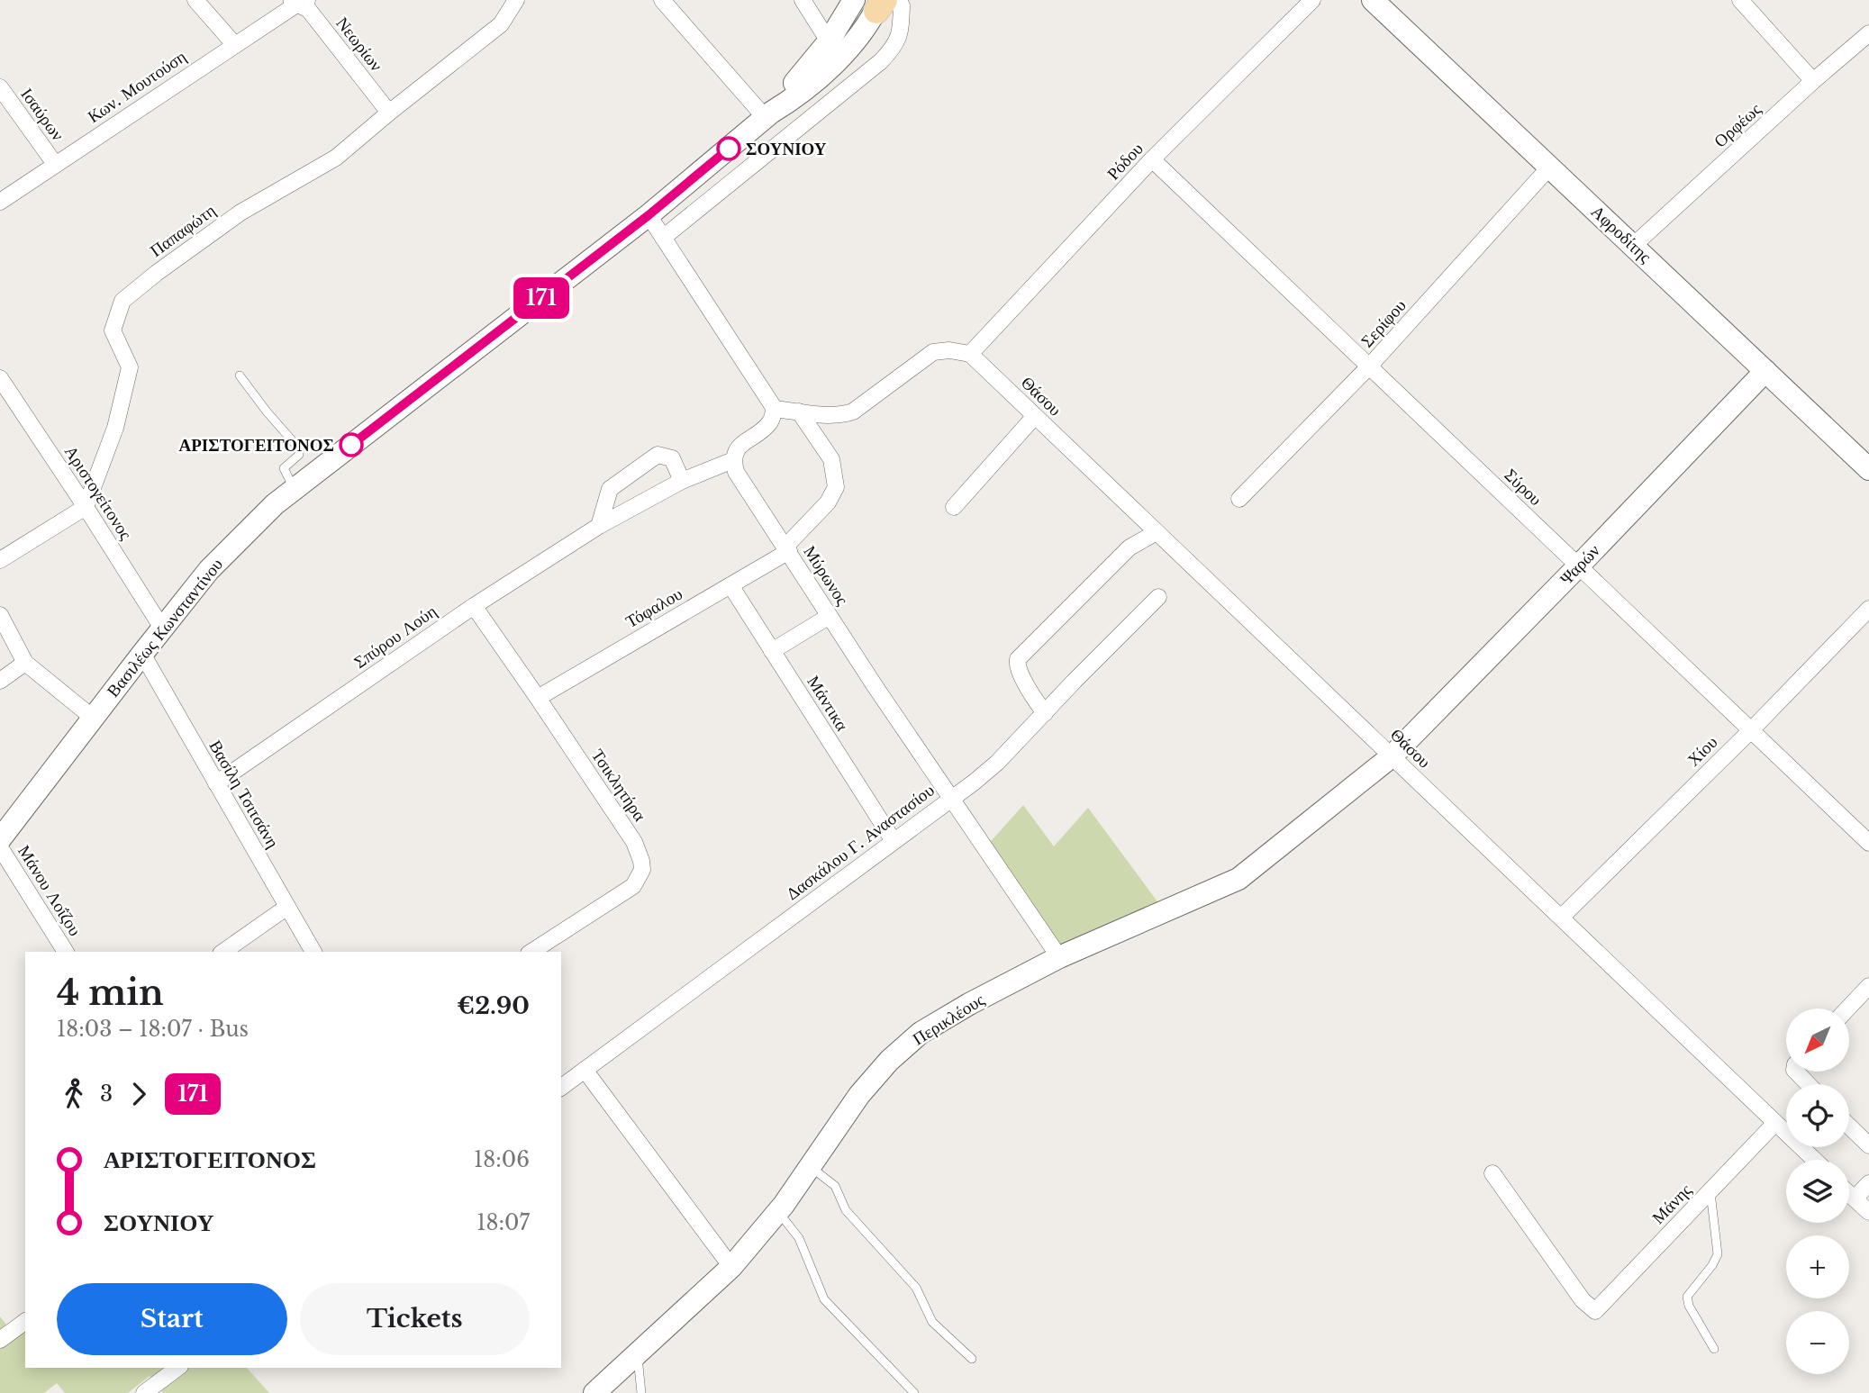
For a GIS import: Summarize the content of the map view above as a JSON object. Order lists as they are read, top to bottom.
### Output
{
  "streets": {
    "street": [
      "Νεωρίων",
      "Κων. Μουτούση",
      "Ισαύρων",
      "Ορφέως",
      "Ρόδου",
      "Παπαφώτη",
      "Αφροδίτης",
      "Σερίφου",
      "Θάσου",
      "Σύρου",
      "Αριστογείτονος",
      "Ψαρών",
      "Μύρωνος",
      "Τόφαλου",
      "Βασιλέως Κωνσταντίνου",
      "Σπύρου Λούη",
      "Μάντικα",
      "Χίου",
      "Τσικλητήρα",
      "Βασίλη Τσιτσάνη",
      "Δασκάλου Γ. Αναστασίου",
      "Μάνου Λοΐζου",
      "Περικλέους",
      "Μάνης"
    ]
  },
  "crossings": [
    ["Νεωρίων", "Κων. Μουτούση"],
    ["Νεωρίων", "Παπαφώτη"],
    ["Κων. Μουτούση", "Ισαύρων"],
    ["Ορφέως", "Αφροδίτης"],
    ["Ρόδου", "Θάσου"],
    ["Ρόδου", "Σύρου"],
    ["Παπαφώτη", "Αριστογείτονος"],
    ["Αφροδίτης", "Σερίφου"],
    ["Αφροδίτης", "Ψαρών"],
    ["Σερίφου", "Σύρου"],
    ["Θάσου", "Ψαρών"],
    ["Θάσου", "Χίου"],
    ["Θάσου", "Περικλέους"],
    ["Θάσου", "Μάνης"],
    ["Σύρου", "Ψαρών"],
    ["Σύρου", "Χίου"],
    ["Αριστογείτονος", "Βασιλέως Κωνσταντίνου"],
    ["Ψαρών", "Περικλέους"],
    ["Μύρωνος", "Τόφαλου"],
    ["Μύρωνος", "Σπύρου Λούη"],
    ["Μύρωνος", "Δασκάλου Γ. Αναστασίου"],
    ["Μύρωνος", "Περικλέους"],
    ["Τόφαλου", "Μάντικα"],
    ["Τόφαλου", "Τσικλητήρα"],
    ["Βασιλέως Κωνσταντίνου", "Βασίλη Τσιτσάνη"],
    ["Σπύρου Λούη", "Τσικλητήρα"],
    ["Σπύρου Λούη", "Βασίλη Τσιτσάνη"],
    ["Μάντικα", "Δασκάλου Γ. Αναστασίου"]
  ],
  "places": ["ΣΟΥΝΙΟΥ", "ΑΡΙΣΤΟΓΕΙΤΟΝΟΣ"],
  "lines": ["bus line 171"],
  "north": "bottom left",
  "page": {
    "on_map": "171",
    "heading": ["4 min", "18:03 – 18:07 · Bus", "€2.90"],
    "map_buttons": ["+", "−"],
    "legs": ["3", "171"],
    "list": [
      {
        "name": "ΑΡΙΣΤΟΓΕΙΤΟΝΟΣ",
        "value": "18:06"
      },
      {
        "name": "ΣΟΥΝΙΟΥ",
        "value": "18:07"
      }
    ],
    "buttons": ["Start", "Tickets"]
  }
}
